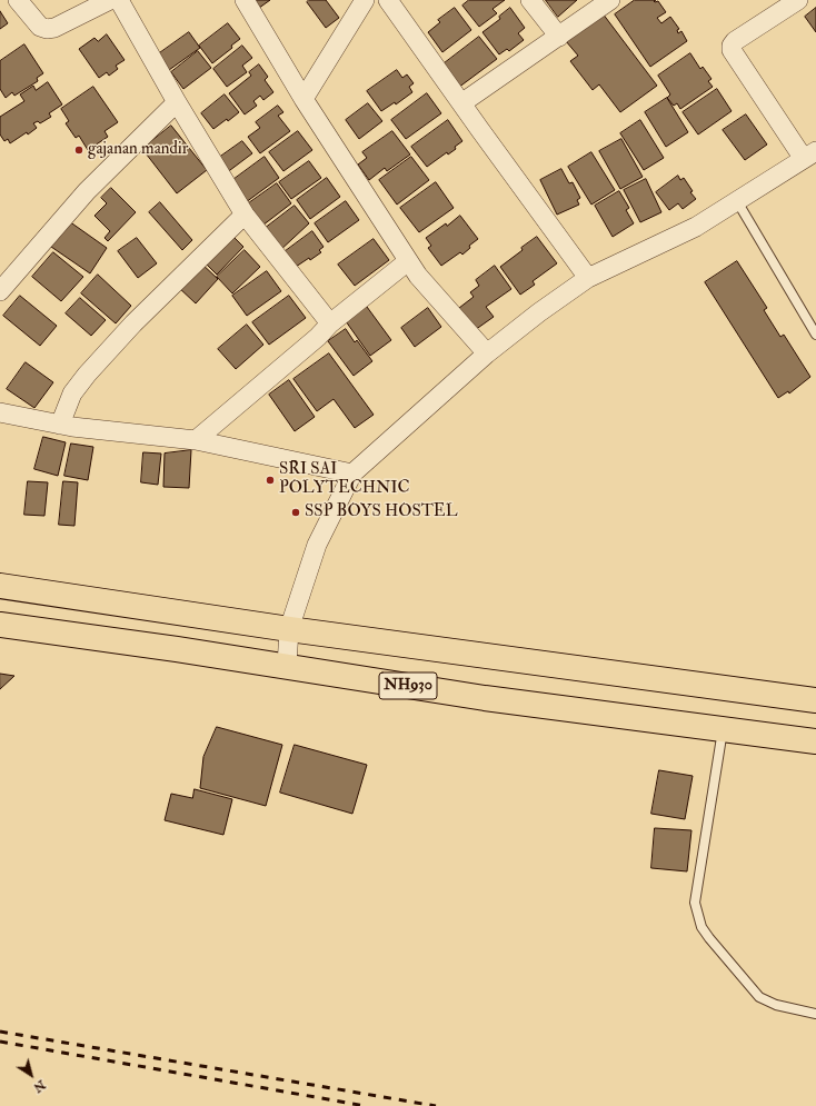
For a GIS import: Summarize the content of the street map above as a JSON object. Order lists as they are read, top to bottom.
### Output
{
  "streets": {
    "highway": ["NH930"]
  },
  "places": ["gajanan mandir", "SRI SAI POLYTECHNIC", "SSP BOYS HOSTEL"],
  "north": "bottom right"
}
